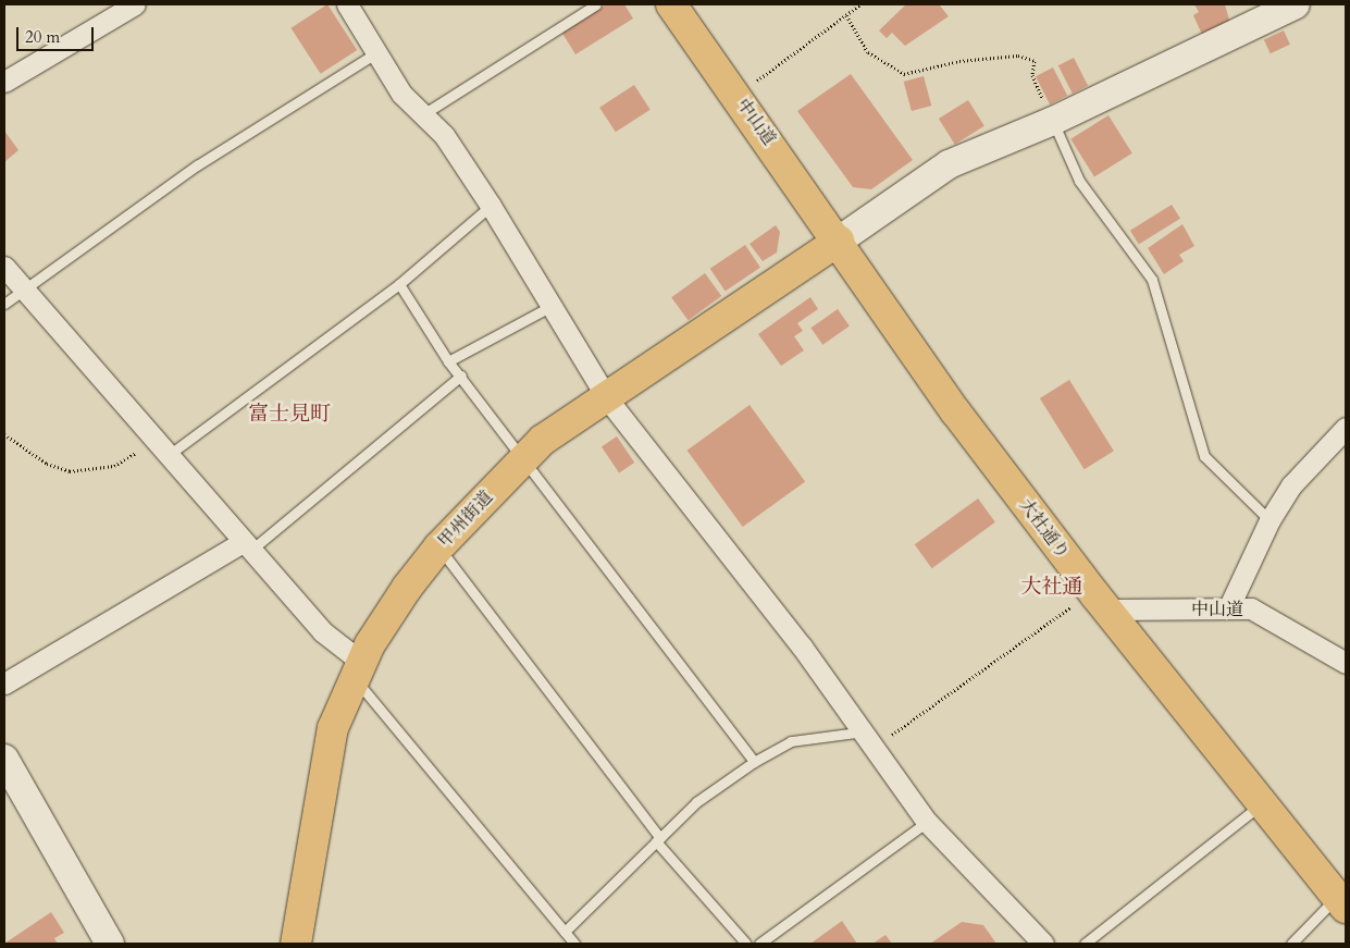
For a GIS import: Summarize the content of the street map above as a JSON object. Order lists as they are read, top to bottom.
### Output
{
  "streets": {
    "highway": ["中山道", "甲州街道", "大社通り"]
  },
  "crossings": [
    ["中山道", "甲州街道"],
    ["中山道", "大社通り"],
    ["甲州街道", "大社通り"]
  ],
  "districts": ["富士見町", "大社通"],
  "scale_bar": "20 m"
}
